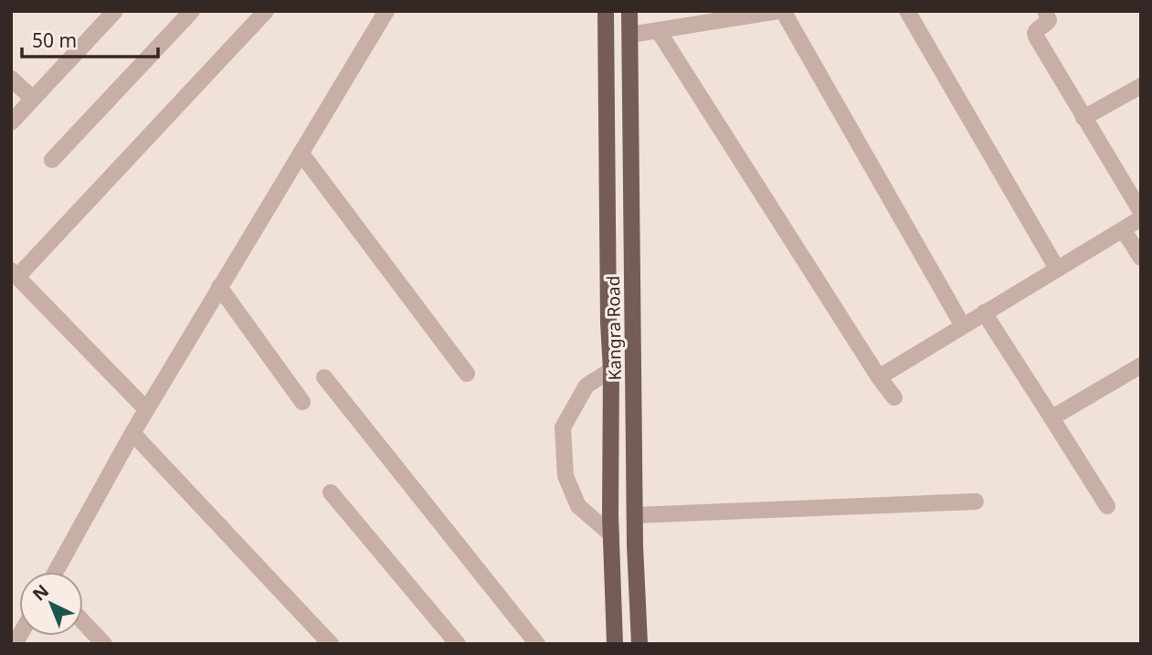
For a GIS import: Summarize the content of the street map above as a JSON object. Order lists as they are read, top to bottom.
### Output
{
  "streets": {
    "main road": ["Kangra Road"]
  },
  "scale_bar": "50 m",
  "north": "top left"
}
